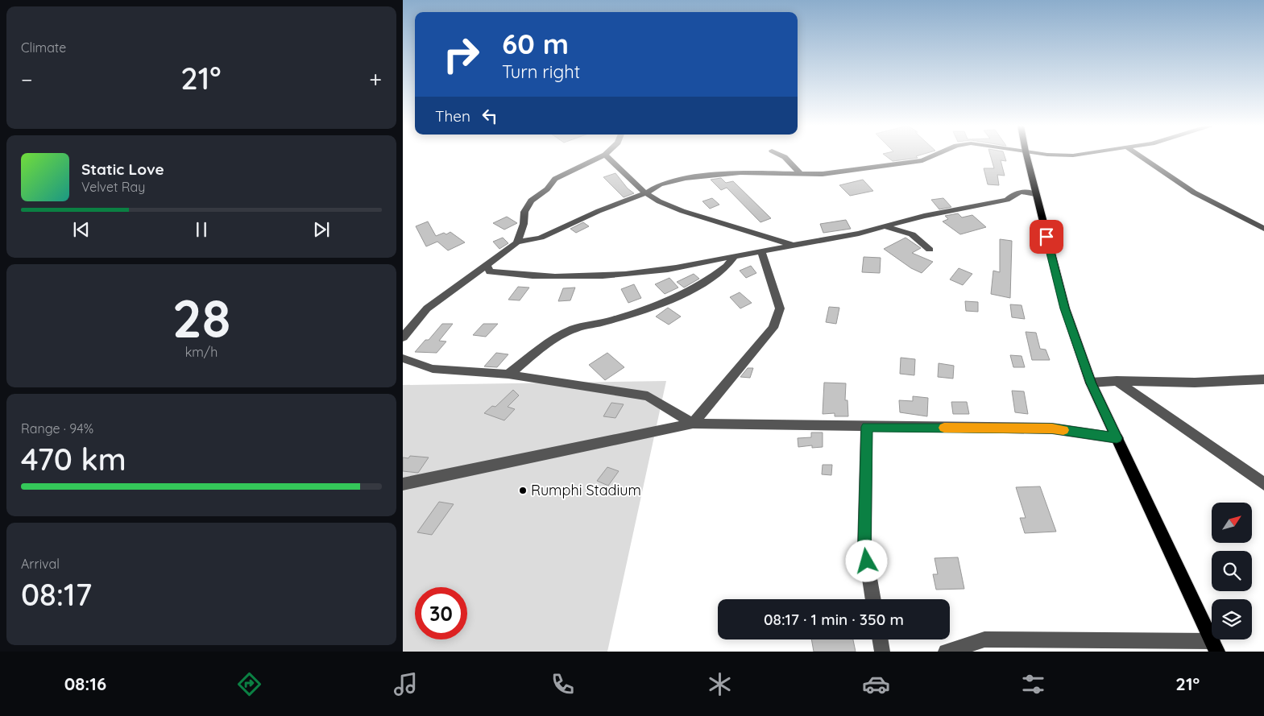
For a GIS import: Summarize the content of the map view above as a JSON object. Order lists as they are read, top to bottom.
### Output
{
  "places": ["Rumphi Stadium"],
  "north": "top right",
  "page": {
    "tile": [
      "Climate",
      ["28", "km/h"],
      ["Range · 94%", "470 km"],
      ["Arrival", "08:17"]
    ],
    "turn": ["60 m", "Turn right"],
    "heat": ["−", "21°", "+"],
    "then": "Then",
    "song": ["Static Love", "Velvet Ray"],
    "limit": "30",
    "trip": "08:17 · 1 min · 350 m",
    "tabs": ["08:16", "21°"]
  }
}
